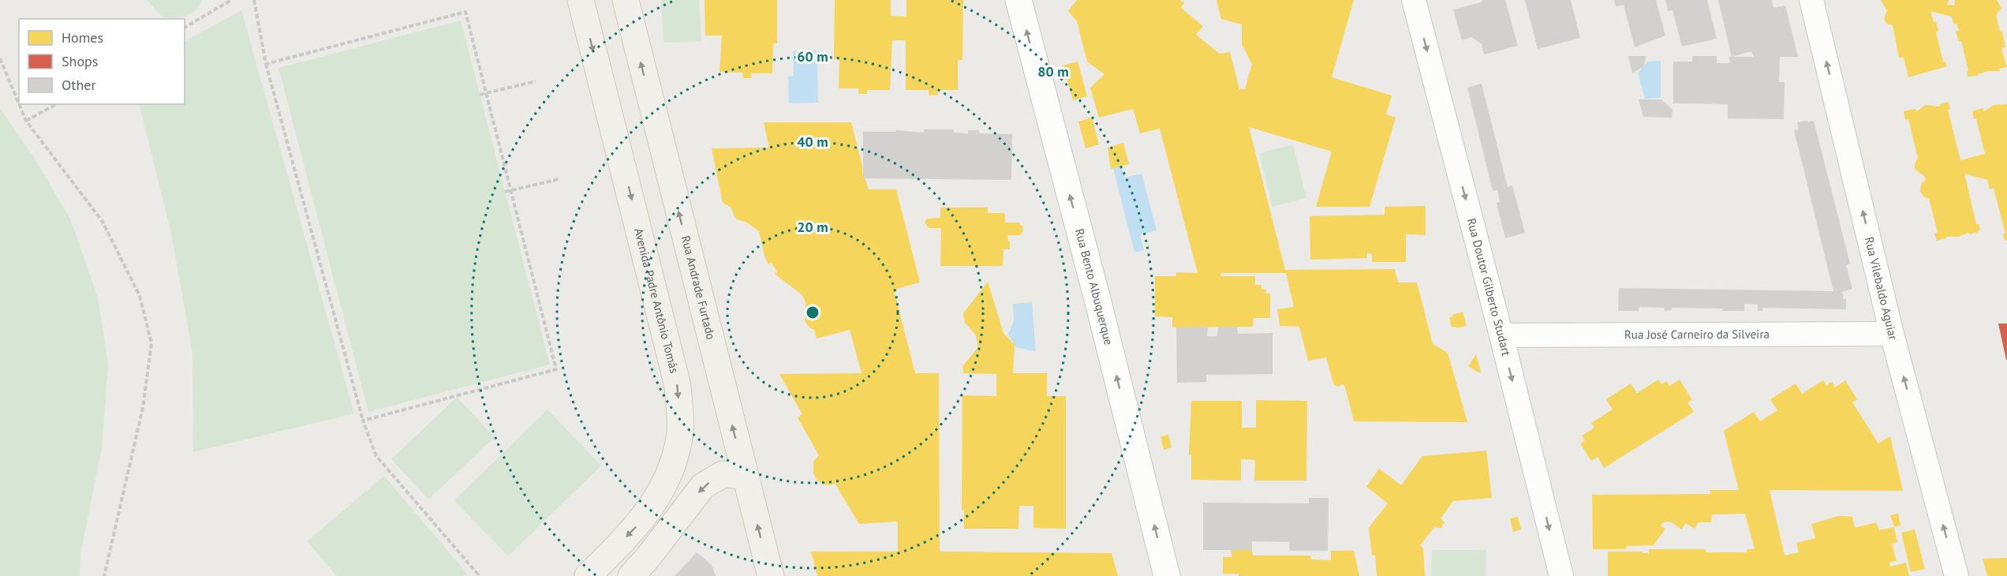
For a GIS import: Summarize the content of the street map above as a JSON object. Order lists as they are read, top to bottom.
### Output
{
  "streets": {
    "main road": ["Rua Andrade Furtado", "Avenida Padre Antônio Tomás"],
    "street": [
      "Rua Bento Albuquerque",
      "Rua Doutor Gilberto Studart",
      "Rua Vilebaldo Aguiar",
      "Rua José Carneiro da Silveira"
    ]
  },
  "crossings": [
    ["Rua Doutor Gilberto Studart", "Rua José Carneiro da Silveira"],
    ["Rua Vilebaldo Aguiar", "Rua José Carneiro da Silveira"]
  ],
  "one_way": [
    "Rua Andrade Furtado",
    "Rua Bento Albuquerque",
    "Rua Doutor Gilberto Studart",
    "Rua Vilebaldo Aguiar",
    "Avenida Padre Antônio Tomás"
  ],
  "legend": ["Homes", "Shops", "Other"],
  "rings": [
    "60 m",
    "80 m",
    "40 m",
    "20 m"
  ]
}
